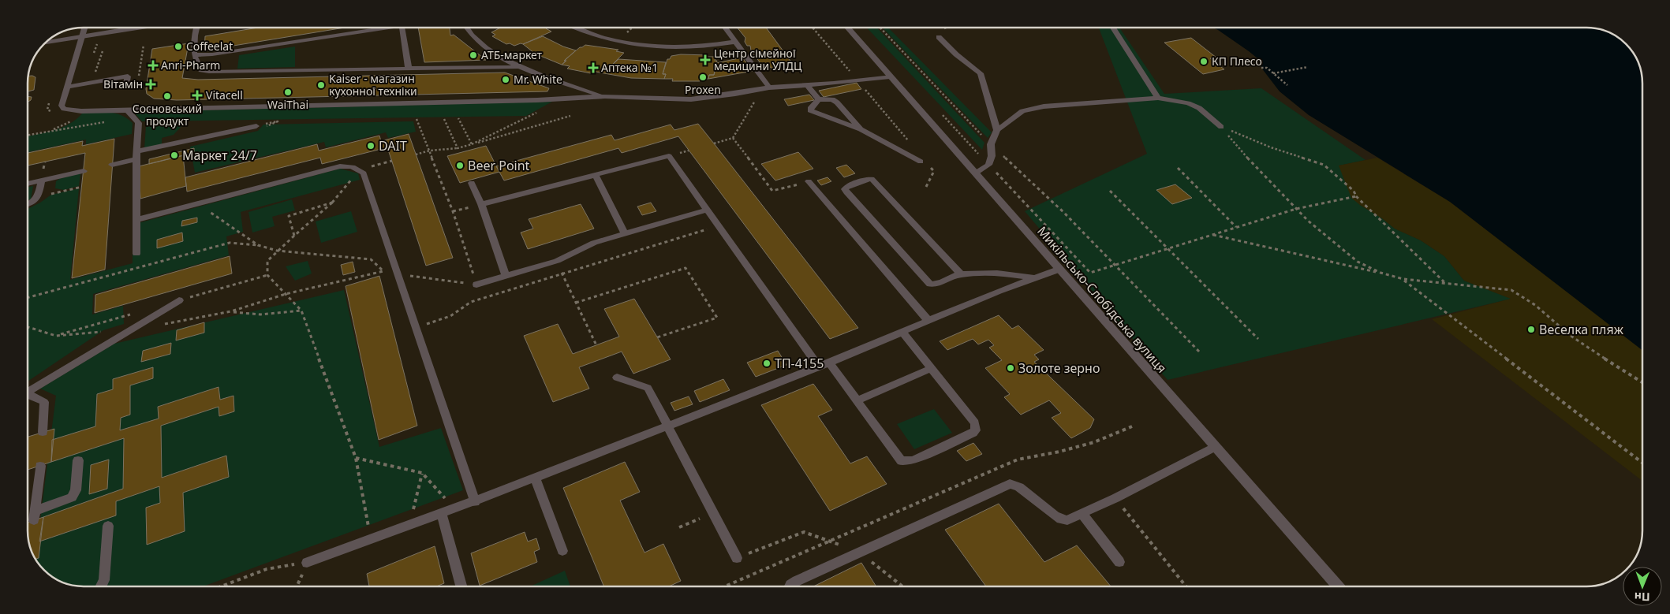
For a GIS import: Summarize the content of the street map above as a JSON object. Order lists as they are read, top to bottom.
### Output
{
  "streets": {
    "street": ["Микільсько-Слобідська вулиця"]
  },
  "places": {
    "other": [
      "Coffeelat",
      "АТБ-маркет",
      "КП Плесо",
      "Proxen",
      "Mr. White",
      "Kaiser - магазин кухонної техніки",
      "WaiThai",
      "Сосновський продукт",
      "DAIT",
      "Маркет 24/7",
      "Beer Point",
      "Веселка пляж",
      "ТП-4155",
      "Золоте зерно"
    ],
    "health": [
      "Центр сімейної медицини УЛДЦ",
      "Anri-Pharm",
      "Аптека №1",
      "Вітамін",
      "Vitacell"
    ]
  },
  "north": "bottom"
}
